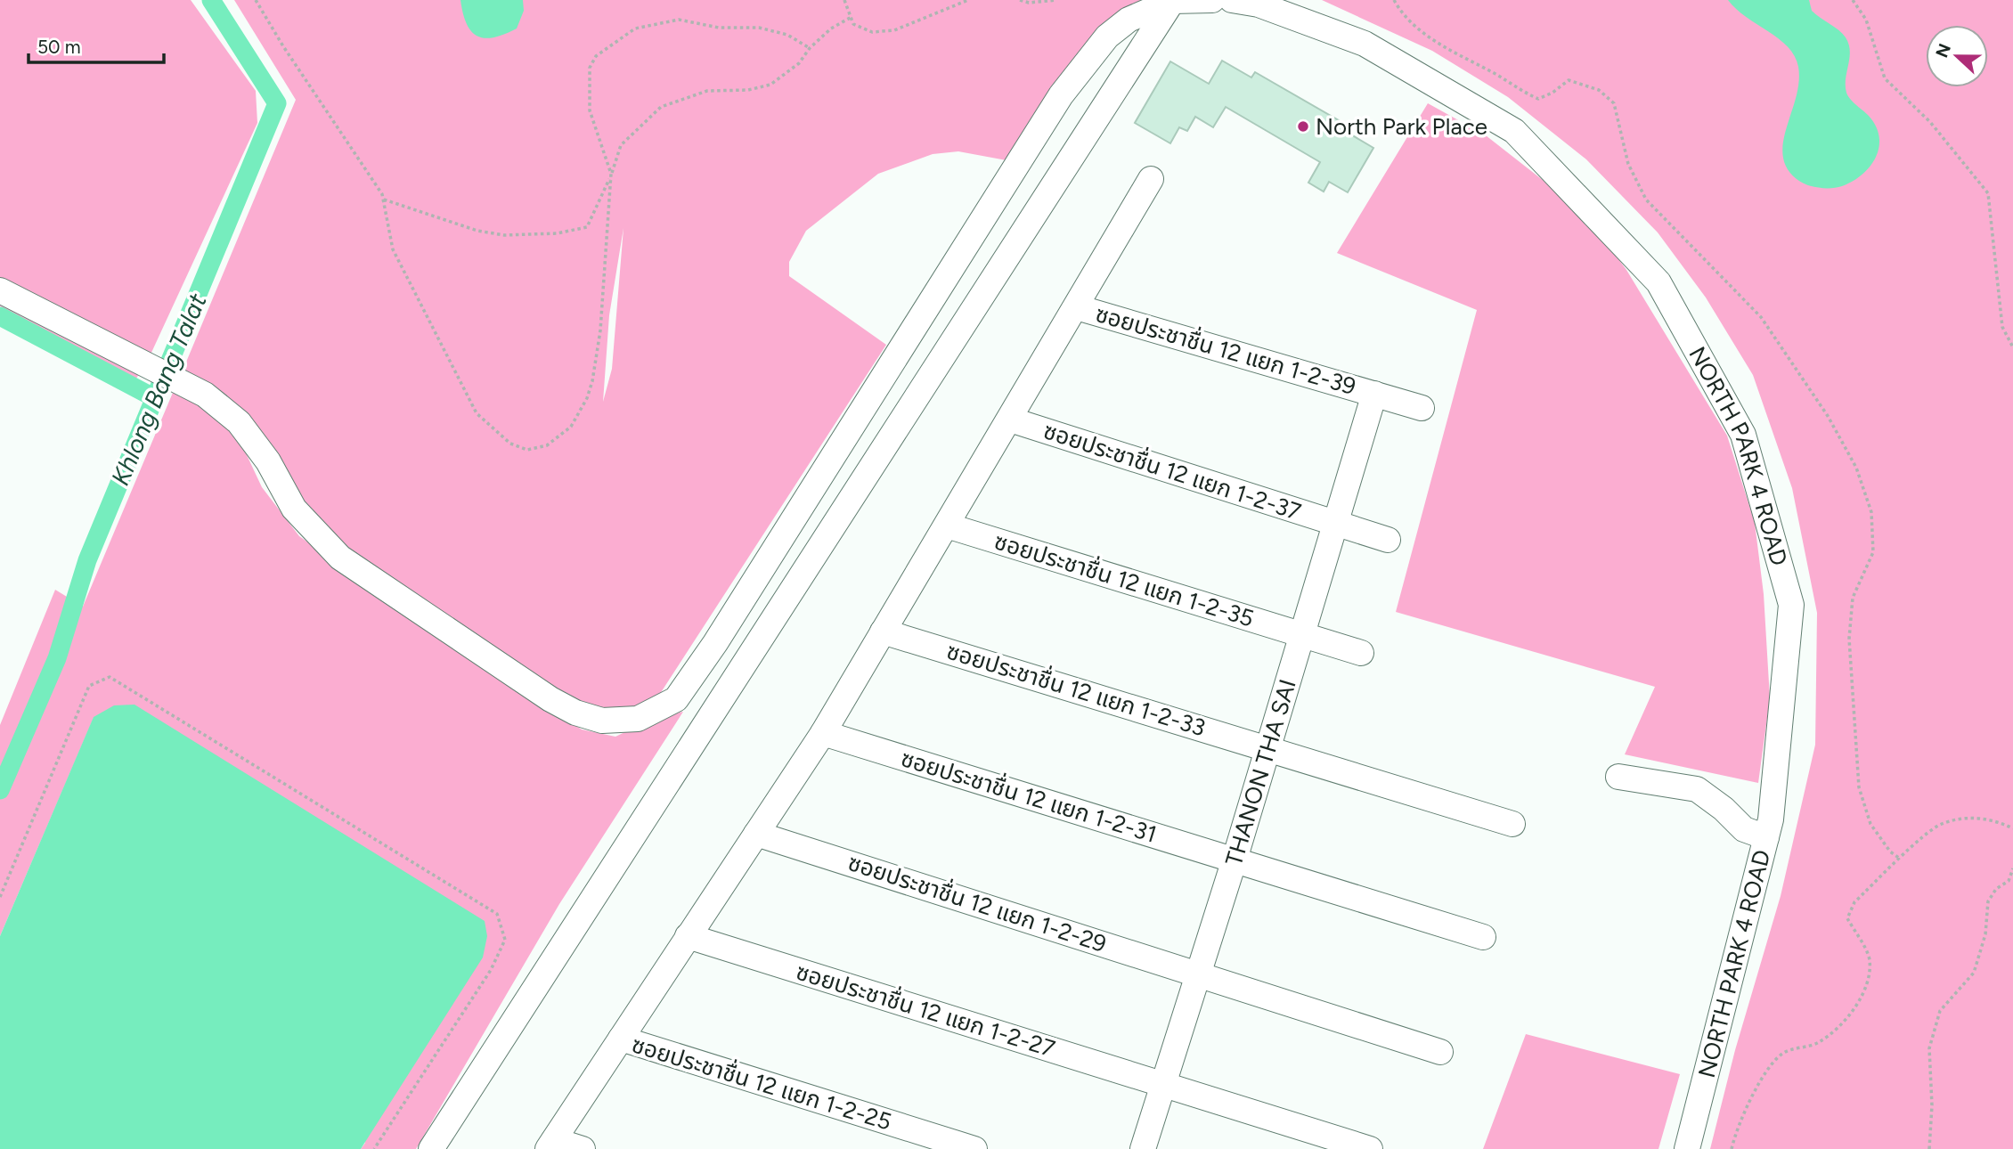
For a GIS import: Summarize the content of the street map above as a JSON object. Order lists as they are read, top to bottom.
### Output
{
  "streets": {
    "street": [
      "ซอยประชาชื่น 12 แยก 1-2-39",
      "NORTH PARK 4 ROAD",
      "ซอยประชาชื่น 12 แยก 1-2-37",
      "ซอยประชาชื่น 12 แยก 1-2-35",
      "ซอยประชาชื่น 12 แยก 1-2-33",
      "THANON THA SAI",
      "ซอยประชาชื่น 12 แยก 1-2-31",
      "ซอยประชาชื่น 12 แยก 1-2-29",
      "ซอยประชาชื่น 12 แยก 1-2-27",
      "ซอยประชาชื่น 12 แยก 1-2-25"
    ]
  },
  "crossings": [
    ["ซอยประชาชื่น 12 แยก 1-2-39", "THANON THA SAI"],
    ["ซอยประชาชื่น 12 แยก 1-2-37", "THANON THA SAI"],
    ["ซอยประชาชื่น 12 แยก 1-2-35", "THANON THA SAI"],
    ["ซอยประชาชื่น 12 แยก 1-2-33", "THANON THA SAI"],
    ["THANON THA SAI", "ซอยประชาชื่น 12 แยก 1-2-31"],
    ["THANON THA SAI", "ซอยประชาชื่น 12 แยก 1-2-29"],
    ["THANON THA SAI", "ซอยประชาชื่น 12 แยก 1-2-27"]
  ],
  "water": ["Khlong Bang Talat"],
  "places": ["North Park Place"],
  "scale_bar": "50 m",
  "north": "left"
}
